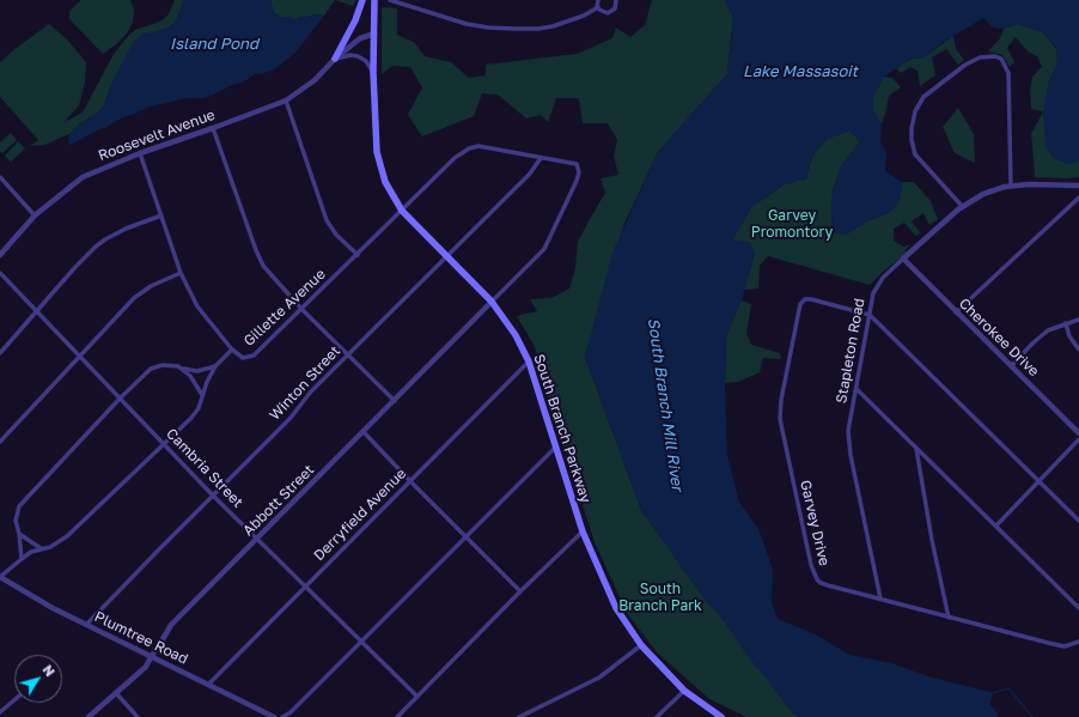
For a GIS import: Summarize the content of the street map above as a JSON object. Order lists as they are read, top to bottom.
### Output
{
  "streets": {
    "main road": ["Roosevelt Avenue", "South Branch Parkway"],
    "street": [
      "Gillette Avenue",
      "Cherokee Drive",
      "Stapleton Road",
      "Winton Street",
      "Cambria Street",
      "Abbott Street",
      "Derryfield Avenue",
      "Garvey Drive",
      "Plumtree Road"
    ]
  },
  "crossings": [
    ["Roosevelt Avenue", "South Branch Parkway"],
    ["Gillette Avenue", "Winton Street"],
    ["Gillette Avenue", "South Branch Parkway"],
    ["Gillette Avenue", "Cambria Street"],
    ["Gillette Avenue", "Abbott Street"],
    ["Gillette Avenue", "Plumtree Road"],
    ["Cherokee Drive", "Stapleton Road"],
    ["Stapleton Road", "Garvey Drive"],
    ["Winton Street", "South Branch Parkway"],
    ["Winton Street", "Cambria Street"],
    ["Winton Street", "Plumtree Road"],
    ["South Branch Parkway", "Abbott Street"],
    ["South Branch Parkway", "Derryfield Avenue"],
    ["Cambria Street", "Abbott Street"],
    ["Cambria Street", "Derryfield Avenue"],
    ["Abbott Street", "Plumtree Road"],
    ["Derryfield Avenue", "Plumtree Road"]
  ],
  "water": ["Island Pond", "Lake Massasoit", "South Branch Mill River"],
  "parks": ["Garvey Promontory", "South Branch Park"],
  "north": "top right"
}
